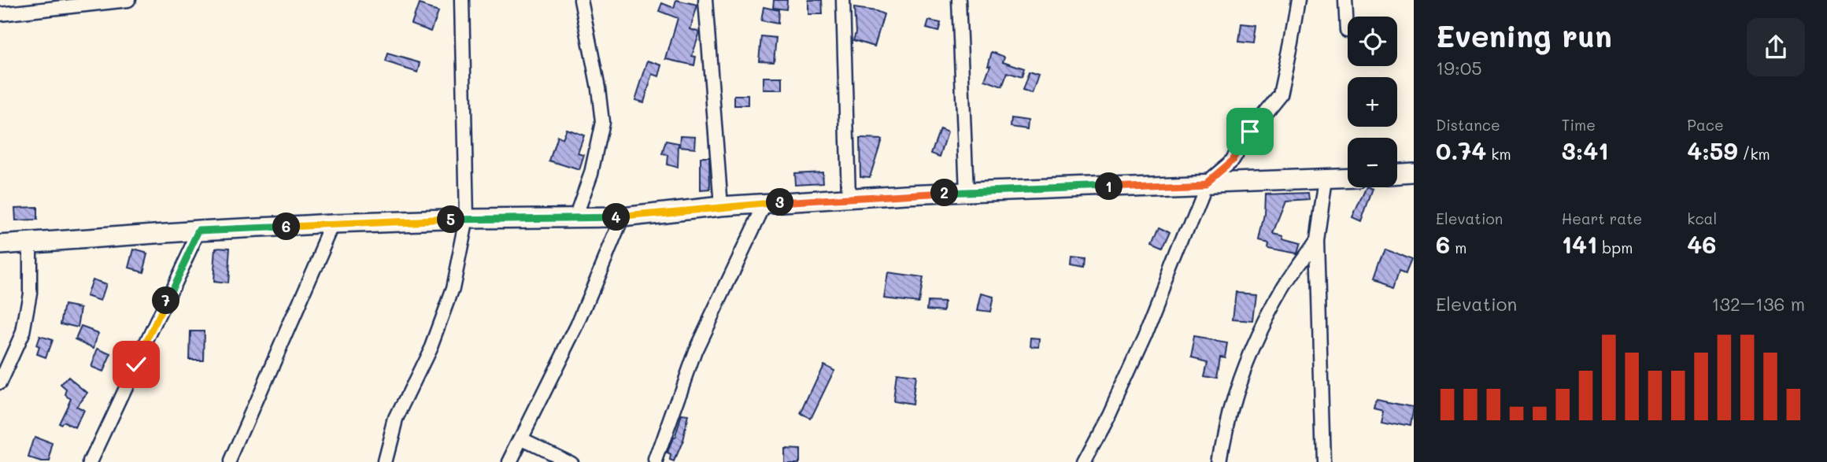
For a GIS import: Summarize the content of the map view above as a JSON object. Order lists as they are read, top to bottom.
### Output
{
  "page": {
    "heading": ["Evening run", "19:05"],
    "map_buttons": ["+", "−"],
    "stats": [
      ["Distance", "0.74 km"],
      ["Time", "3:41"],
      ["Pace", "4:59 /km"],
      ["Elevation", "6 m"],
      ["Heart rate", "141 bpm"],
      ["kcal", "46"]
    ],
    "pins": [
      "1",
      "2",
      "3",
      "4",
      "5",
      "6",
      "7"
    ],
    "chart": ["Elevation", "132–136 m"]
  }
}
